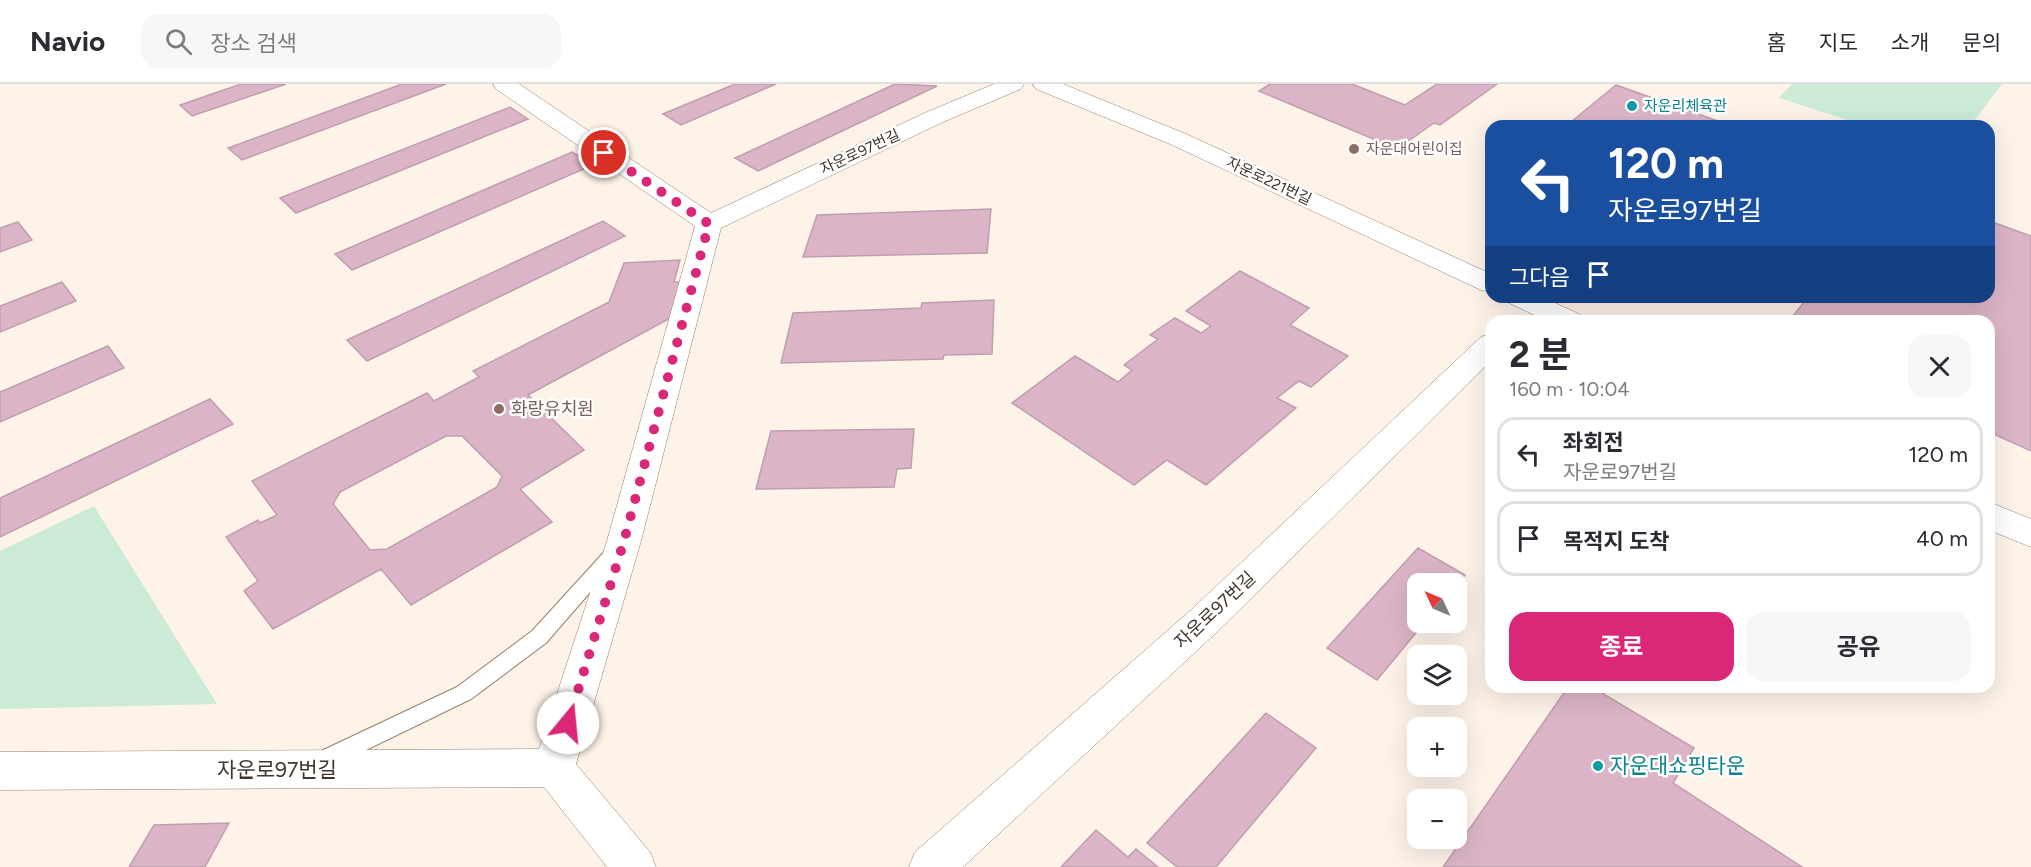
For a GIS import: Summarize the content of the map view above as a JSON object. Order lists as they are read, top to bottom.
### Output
{
  "streets": {
    "street": ["자운로97번길", "자운로221번길"]
  },
  "places": [
    "자운리체육관",
    "자운대어린이집",
    "화랑유치원",
    "자운대쇼핑타운"
  ],
  "north": "top left",
  "page": {
    "header": "Navio",
    "search": "장소 검색",
    "nav": [
      "홈",
      "지도",
      "소개",
      "문의"
    ],
    "turn": ["120 m", "자운로97번길"],
    "then": "그다음",
    "heading": ["2 분", "160 m · 10:04"],
    "list": [
      {
        "name": "좌회전",
        "note": "자운로97번길",
        "value": "120 m"
      },
      {
        "name": "목적지 도착",
        "value": "40 m"
      }
    ],
    "map_buttons": ["+", "−"],
    "buttons": ["종료", "공유"]
  }
}
